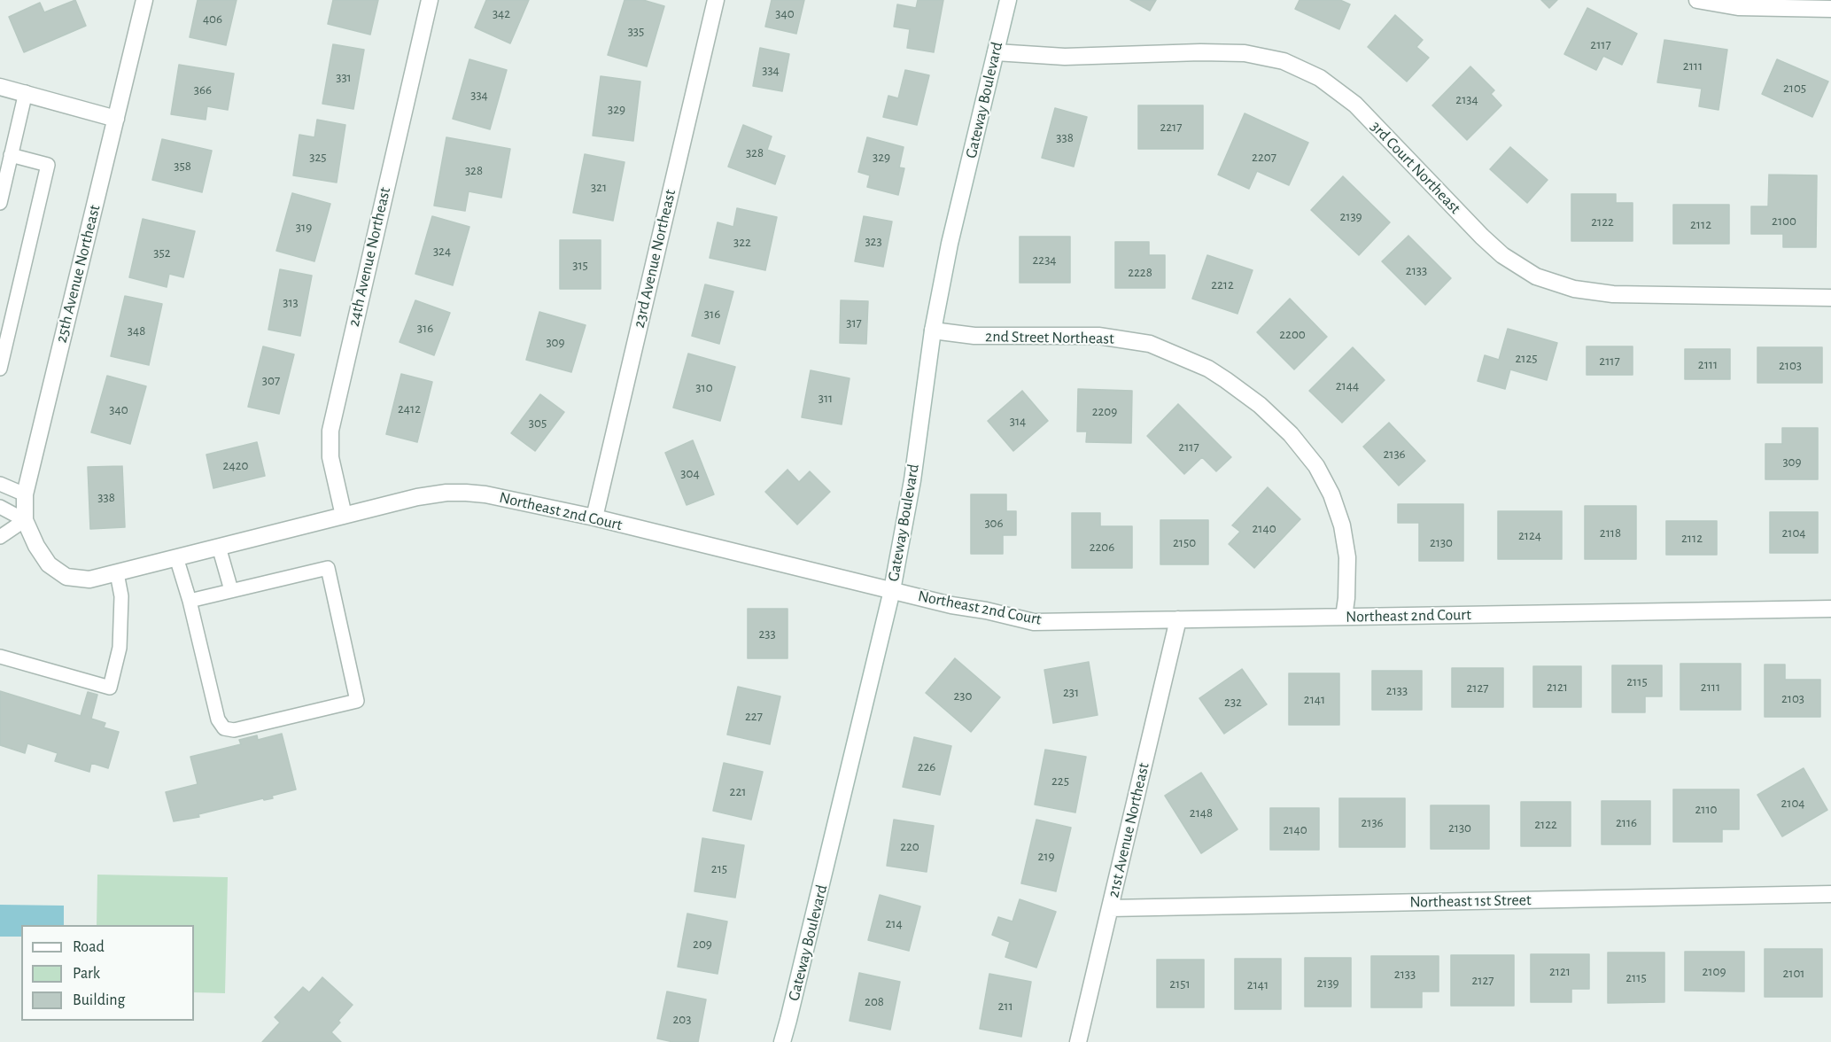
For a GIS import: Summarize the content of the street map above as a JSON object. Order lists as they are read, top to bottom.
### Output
{
  "streets": {
    "street": [
      "Gateway Boulevard",
      "3rd Court Northeast",
      "24th Avenue Northeast",
      "23rd Avenue Northeast",
      "25th Avenue Northeast",
      "2nd Street Northeast",
      "Northeast 2nd Court",
      "21st Avenue Northeast",
      "Northeast 1st Street"
    ]
  },
  "crossings": [
    ["Gateway Boulevard", "3rd Court Northeast"],
    ["Gateway Boulevard", "2nd Street Northeast"],
    ["Gateway Boulevard", "Northeast 2nd Court"],
    ["24th Avenue Northeast", "Northeast 2nd Court"],
    ["23rd Avenue Northeast", "Northeast 2nd Court"],
    ["25th Avenue Northeast", "Northeast 2nd Court"],
    ["2nd Street Northeast", "Northeast 2nd Court"],
    ["Northeast 2nd Court", "21st Avenue Northeast"],
    ["21st Avenue Northeast", "Northeast 1st Street"]
  ],
  "house_numbers": [
    "342",
    "340",
    "406",
    "335",
    "2117",
    "2111",
    "334",
    "331",
    "2105",
    "366",
    "334",
    "2134",
    "329",
    "2217",
    "338",
    "328",
    "325",
    "329",
    "2207",
    "358",
    "328",
    "321",
    "2139",
    "2100",
    "2122",
    "2112",
    "319",
    "323",
    "322",
    "324",
    "352",
    "2234",
    "315",
    "2133",
    "2228",
    "2212",
    "313",
    "316",
    "317",
    "316",
    "348",
    "2200",
    "309",
    "2125",
    "2117",
    "2111",
    "2103",
    "307",
    "2144",
    "310",
    "311",
    "2412",
    "340",
    "2209",
    "314",
    "305",
    "2117",
    "2136",
    "309",
    "2420",
    "304",
    "338",
    "306",
    "2140",
    "2118",
    "2104",
    "2124",
    "2112",
    "2150",
    "2130",
    "2206",
    "233",
    "2115",
    "2121",
    "2111",
    "2127",
    "2133",
    "231",
    "230",
    "2103",
    "2141",
    "232",
    "227",
    "226",
    "225",
    "221",
    "2104",
    "2110",
    "2148",
    "2136",
    "2116",
    "2122",
    "2130",
    "2140",
    "220",
    "219",
    "215",
    "214",
    "209",
    "2121",
    "2109",
    "2101",
    "2133",
    "2115",
    "2127",
    "2139",
    "2151",
    "2141",
    "208",
    "211",
    "203"
  ],
  "legend": ["Road", "Park", "Building"]
}
